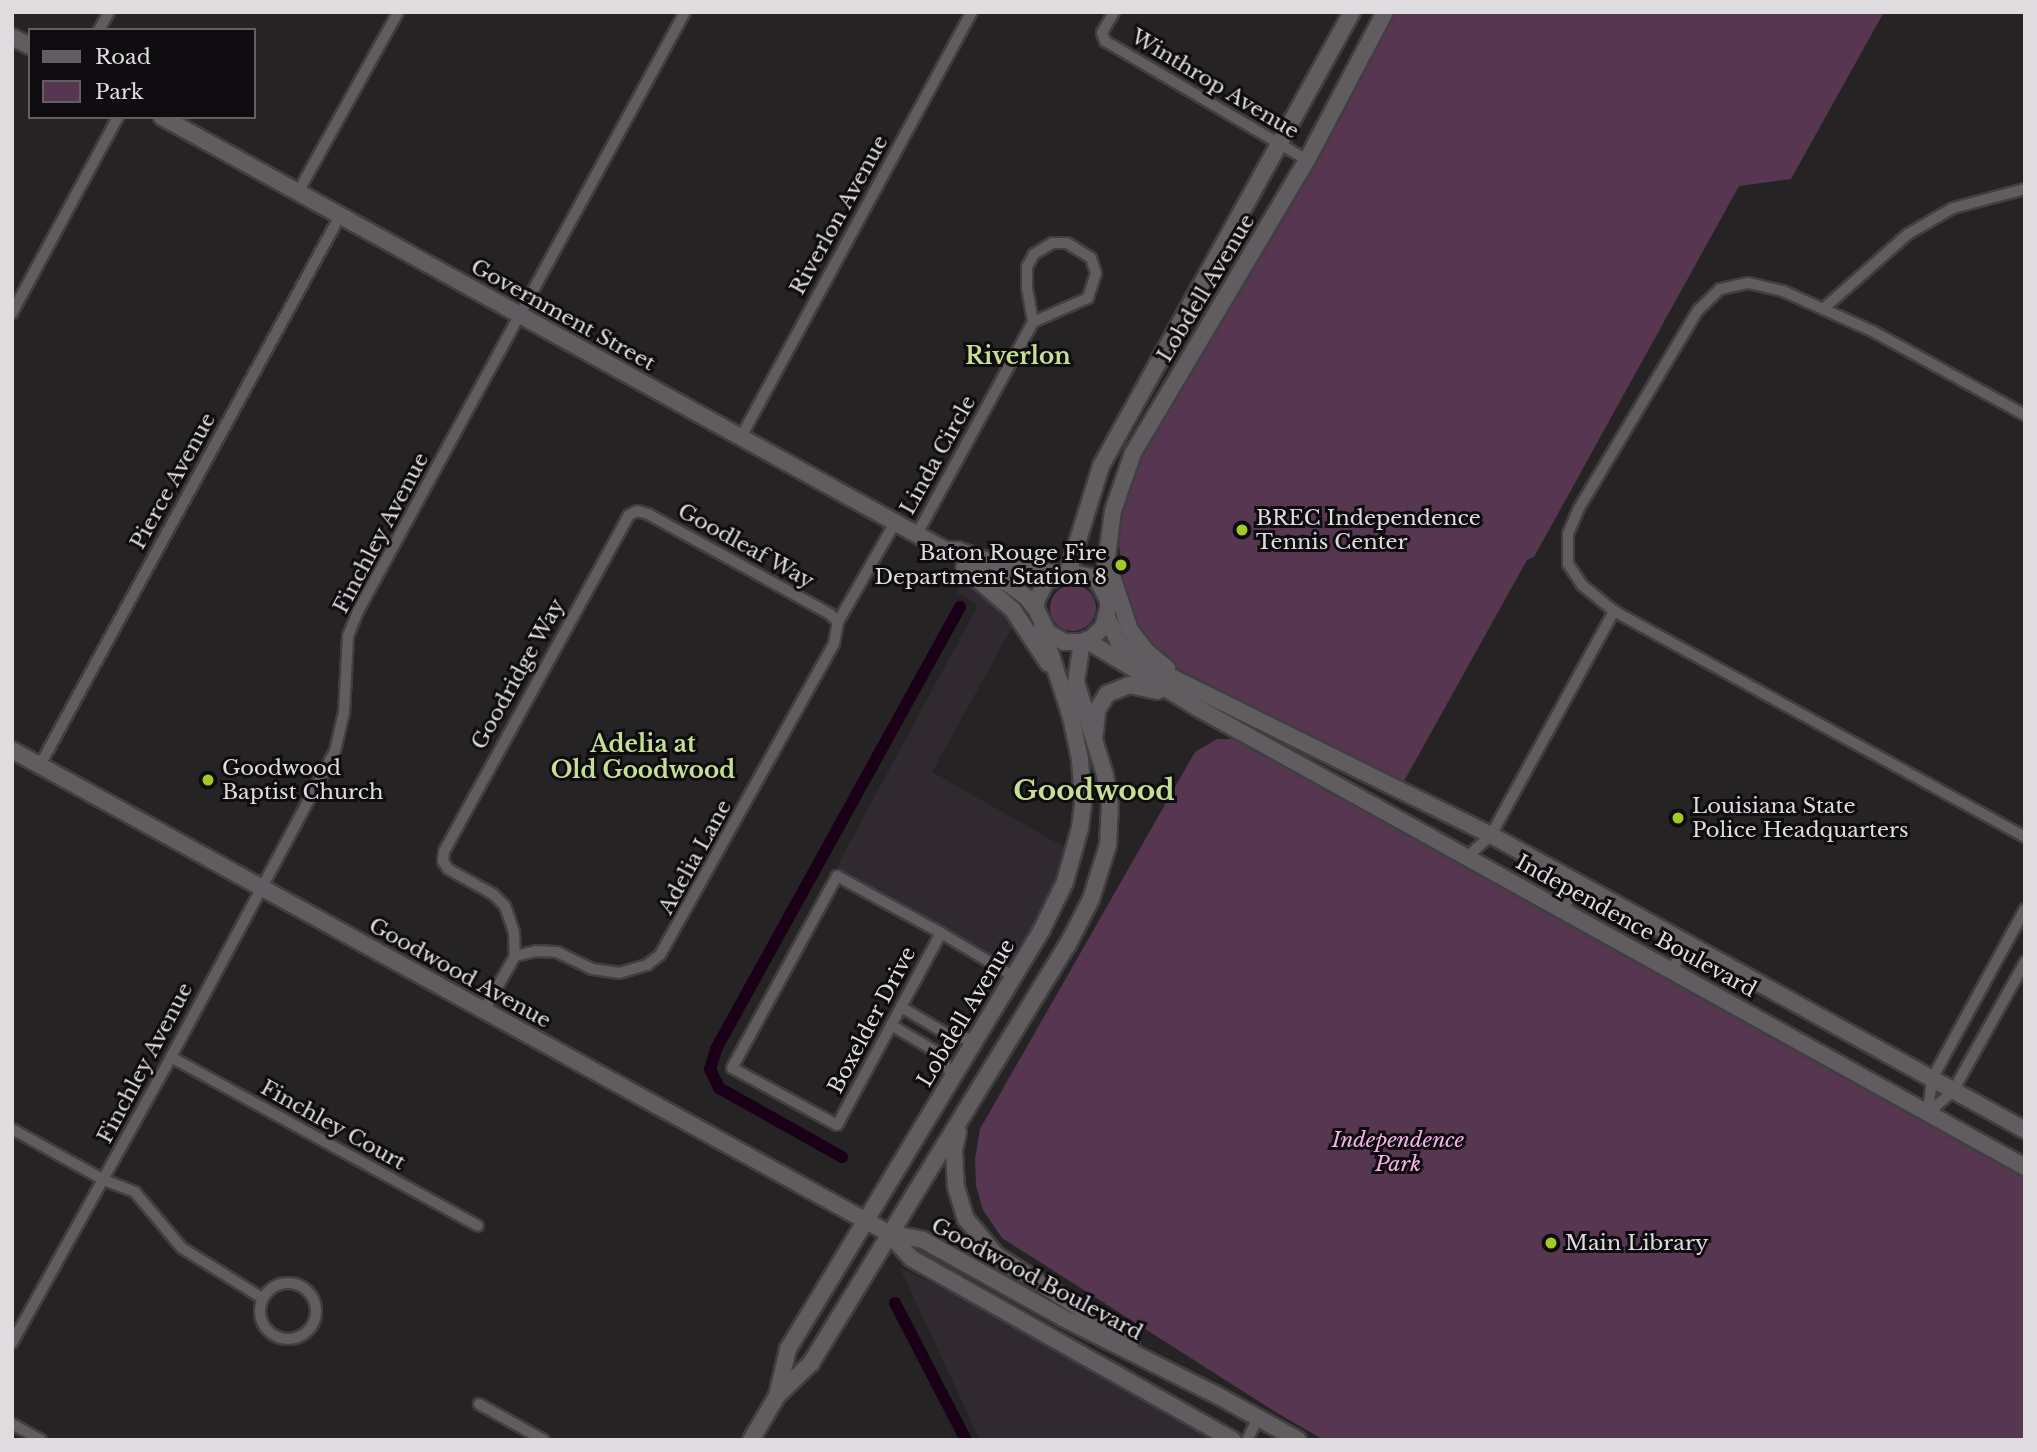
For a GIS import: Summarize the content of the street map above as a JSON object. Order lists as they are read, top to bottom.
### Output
{
  "streets": {
    "main road": [
      "Lobdell Avenue",
      "Government Street",
      "Independence Boulevard",
      "Goodwood Avenue",
      "Goodwood Boulevard"
    ],
    "street": [
      "Winthrop Avenue",
      "Riverlon Avenue",
      "Linda Circle",
      "Pierce Avenue",
      "Finchley Avenue",
      "Goodleaf Way",
      "Goodridge Way",
      "Adelia Lane",
      "Boxelder Drive",
      "Finchley Court"
    ]
  },
  "crossings": [
    ["Winthrop Avenue", "Lobdell Avenue"],
    ["Riverlon Avenue", "Government Street"],
    ["Lobdell Avenue", "Government Street"],
    ["Lobdell Avenue", "Goodwood Avenue"],
    ["Lobdell Avenue", "Goodwood Boulevard"],
    ["Government Street", "Linda Circle"],
    ["Government Street", "Pierce Avenue"],
    ["Government Street", "Finchley Avenue"],
    ["Government Street", "Adelia Lane"],
    ["Pierce Avenue", "Goodwood Avenue"],
    ["Finchley Avenue", "Goodwood Avenue"],
    ["Finchley Avenue", "Finchley Court"],
    ["Goodleaf Way", "Goodridge Way"],
    ["Goodleaf Way", "Adelia Lane"],
    ["Goodridge Way", "Adelia Lane"],
    ["Goodwood Avenue", "Goodwood Boulevard"]
  ],
  "districts": ["Riverlon", "Adelia at Old Goodwood", "Goodwood"],
  "parks": ["Independence Park"],
  "places": [
    "BREC Independence Tennis Center",
    "Baton Rouge Fire Department Station 8",
    "Goodwood Baptist Church",
    "Louisiana State Police Headquarters",
    "Main Library"
  ],
  "legend": ["Road", "Park"]
}
